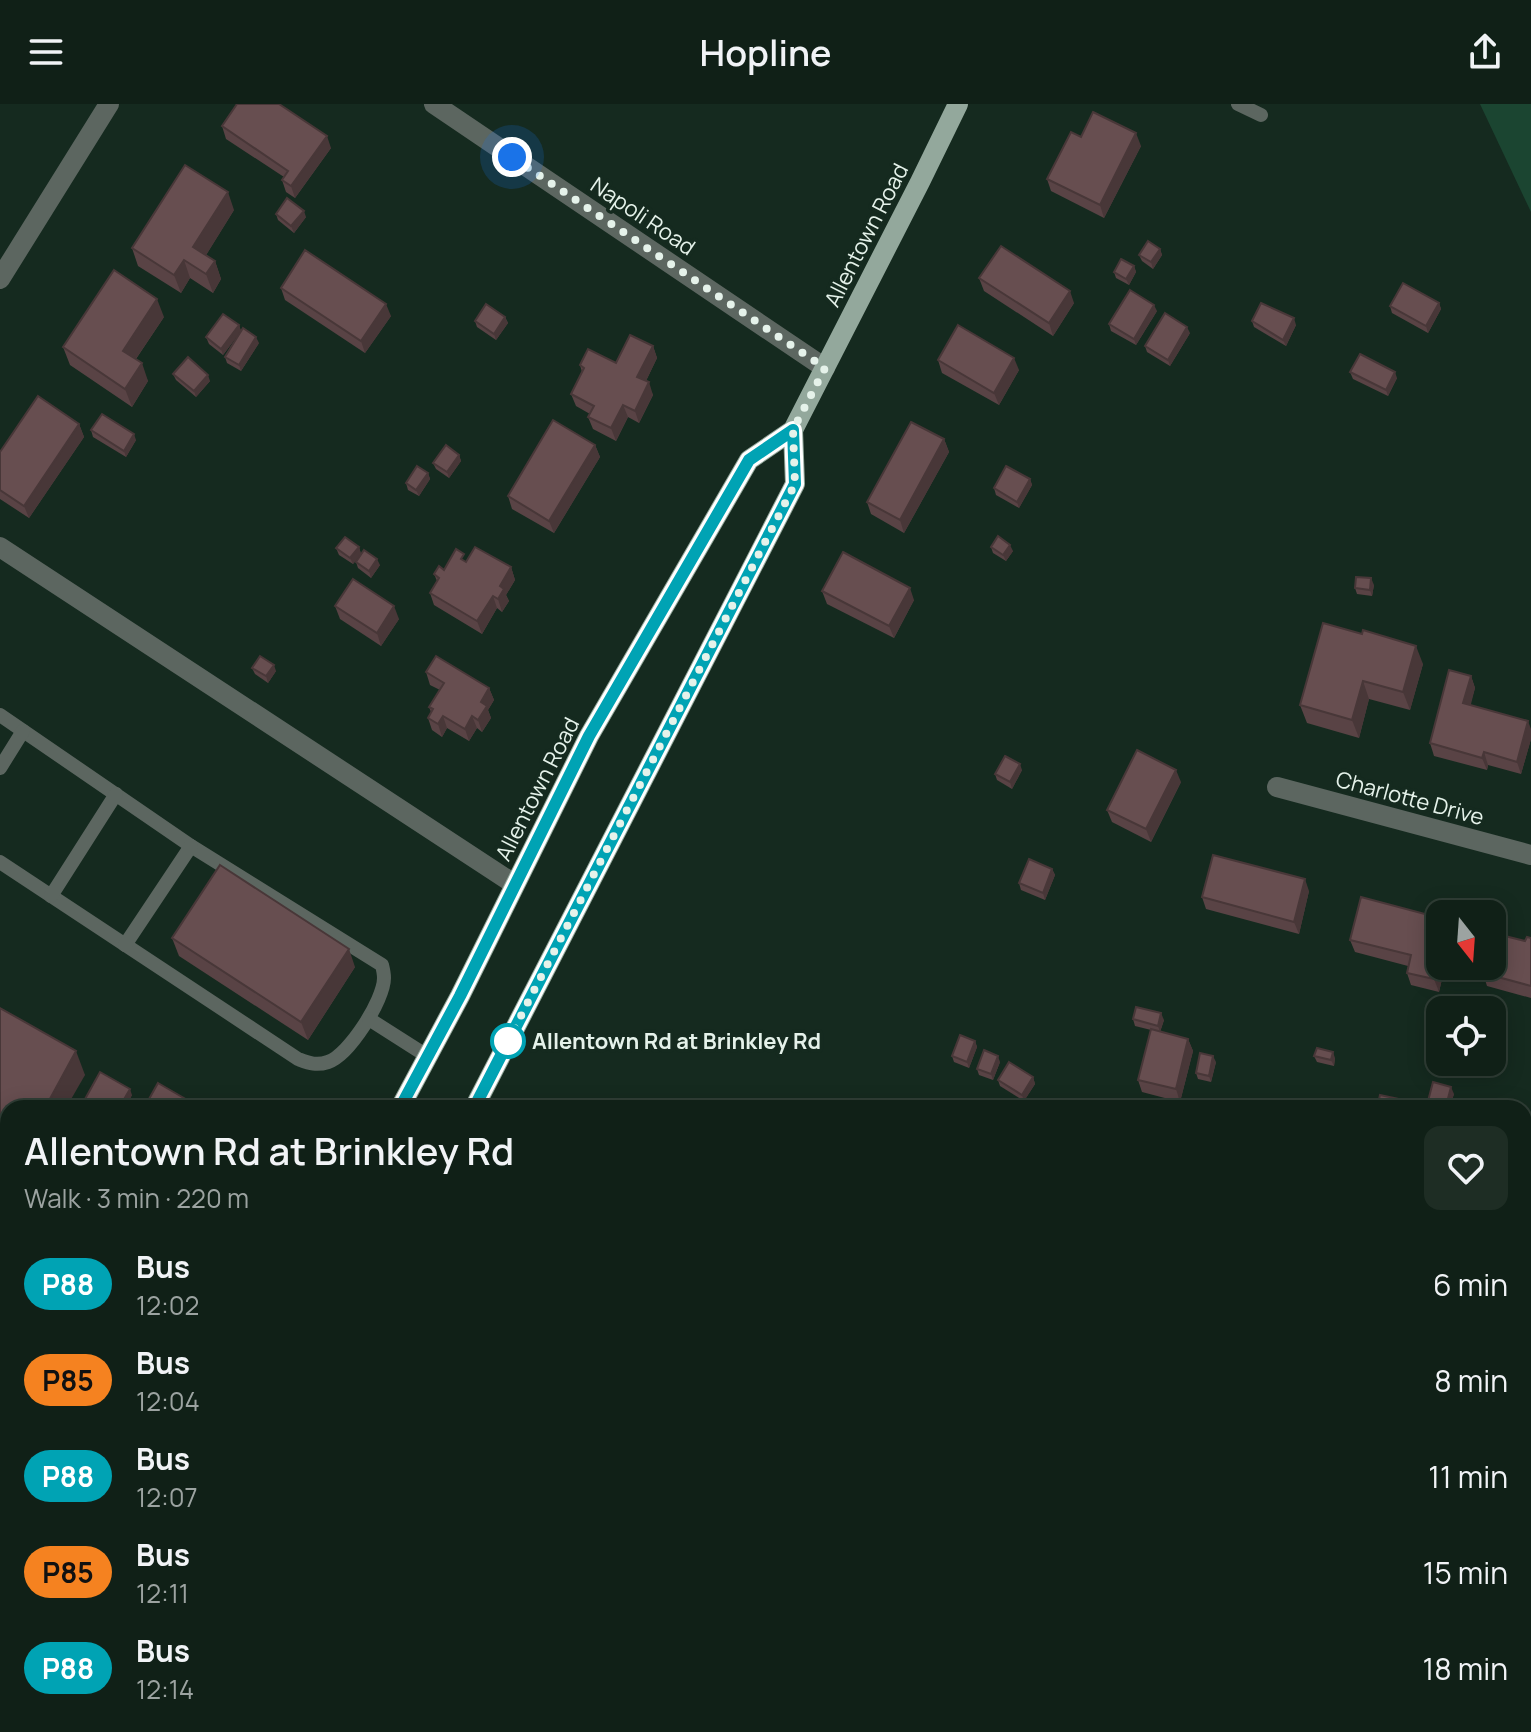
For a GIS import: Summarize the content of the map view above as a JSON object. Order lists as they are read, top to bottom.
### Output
{
  "streets": {
    "main road": ["Allentown Road"],
    "street": ["Napoli Road", "Charlotte Drive"]
  },
  "crossings": [
    ["Napoli Road", "Allentown Road"]
  ],
  "places": ["Allentown Rd at Brinkley Rd"],
  "lines": ["bus line P88"],
  "north": "bottom",
  "page": {
    "header": "Hopline",
    "heading": ["Allentown Rd at Brinkley Rd", "Walk · 3 min · 220 m"],
    "list": [
      {
        "mark": "P88",
        "name": "Bus",
        "note": "12:02",
        "value": "6 min"
      },
      {
        "mark": "P85",
        "name": "Bus",
        "note": "12:04",
        "value": "8 min"
      },
      {
        "mark": "P88",
        "name": "Bus",
        "note": "12:07",
        "value": "11 min"
      },
      {
        "mark": "P85",
        "name": "Bus",
        "note": "12:11",
        "value": "15 min"
      },
      {
        "mark": "P88",
        "name": "Bus",
        "note": "12:14",
        "value": "18 min"
      }
    ]
  }
}
